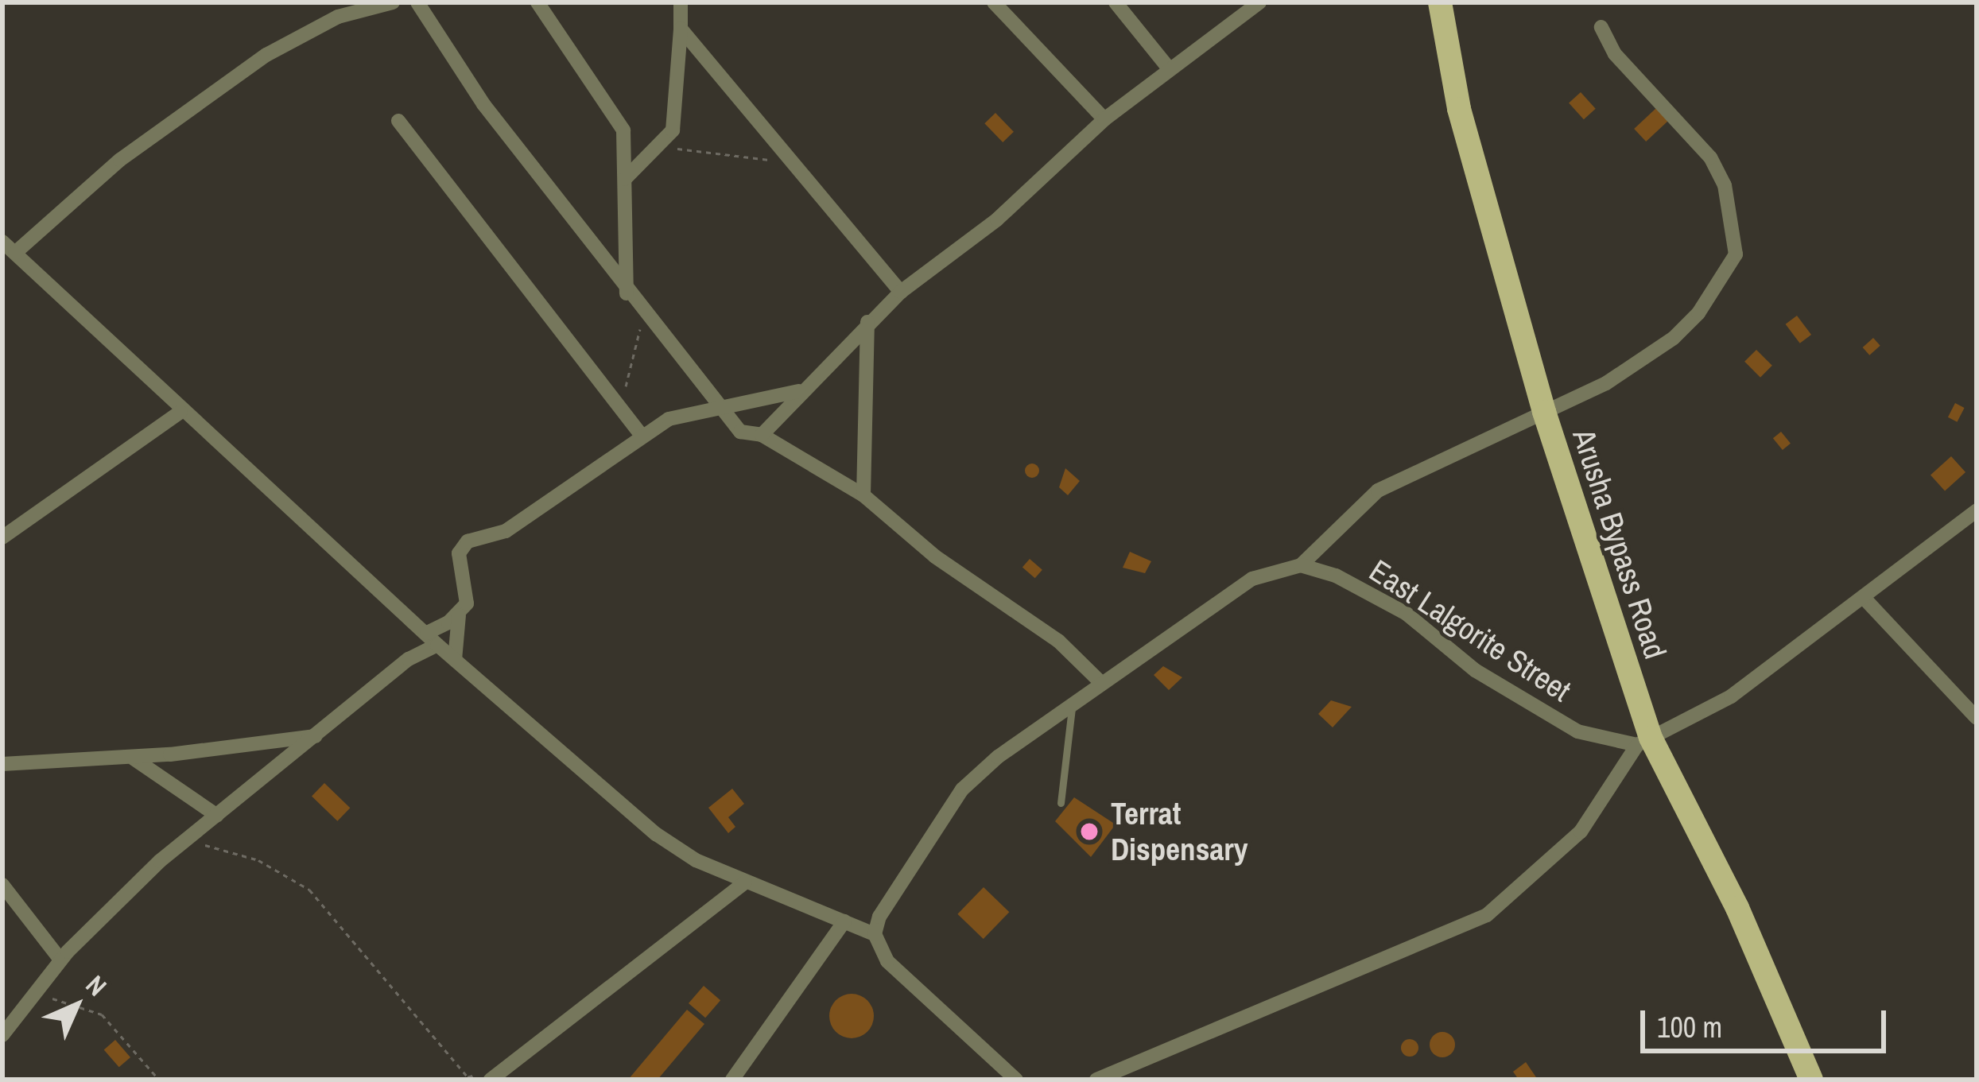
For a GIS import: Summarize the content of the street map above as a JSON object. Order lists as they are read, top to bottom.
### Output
{
  "streets": {
    "main road": ["Arusha Bypass Road"],
    "street": ["East Lalgorite Street"]
  },
  "crossings": [
    ["Arusha Bypass Road", "East Lalgorite Street"]
  ],
  "places": ["Terrat Dispensary"],
  "scale_bar": "100 m",
  "north": "top right"
}
